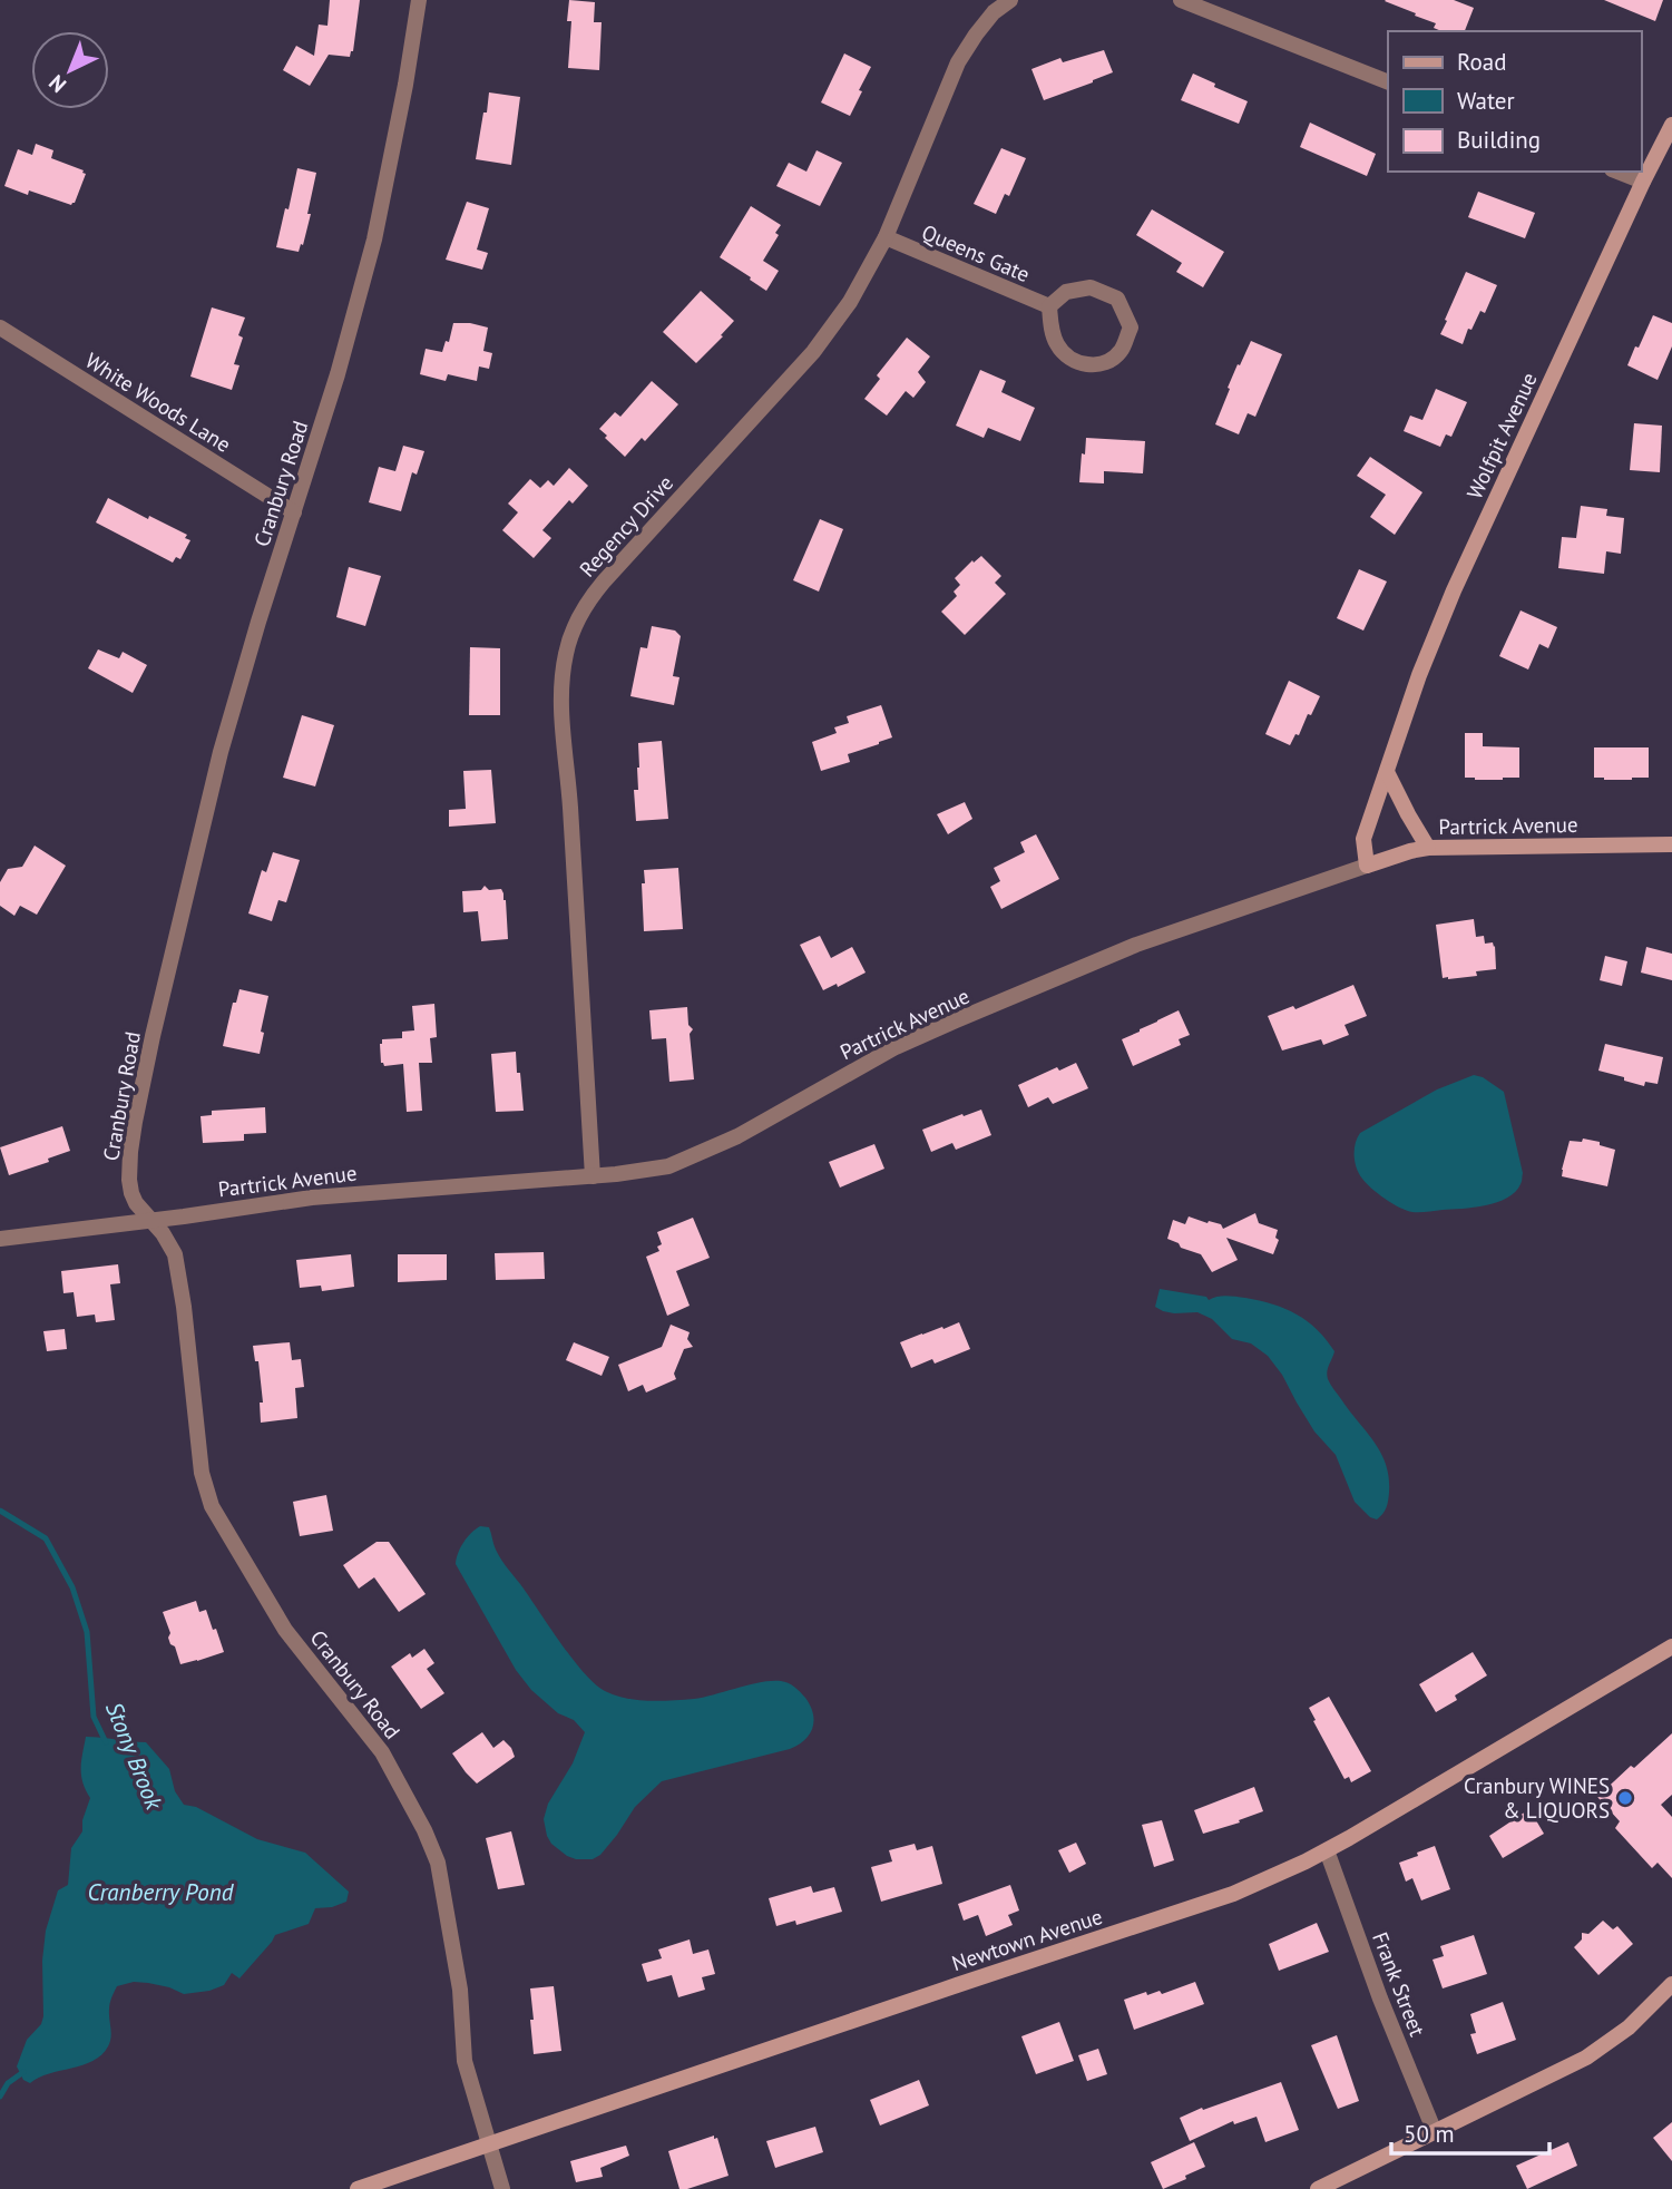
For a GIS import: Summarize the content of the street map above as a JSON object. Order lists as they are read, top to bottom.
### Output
{
  "streets": {
    "street": [
      "Queens Gate",
      "White Woods Lane",
      "Wolfpit Avenue",
      "Cranbury Road",
      "Regency Drive",
      "Partrick Avenue",
      "Newtown Avenue",
      "Frank Street"
    ]
  },
  "crossings": [
    ["Queens Gate", "Regency Drive"],
    ["White Woods Lane", "Cranbury Road"],
    ["Wolfpit Avenue", "Partrick Avenue"],
    ["Cranbury Road", "Partrick Avenue"],
    ["Cranbury Road", "Newtown Avenue"],
    ["Regency Drive", "Partrick Avenue"],
    ["Newtown Avenue", "Frank Street"]
  ],
  "water": ["Stony Brook", "Cranberry Pond"],
  "places": ["Cranbury WINES & LIQUORS"],
  "legend": ["Road", "Water", "Building"],
  "scale_bar": "50 m",
  "north": "bottom left"
}
